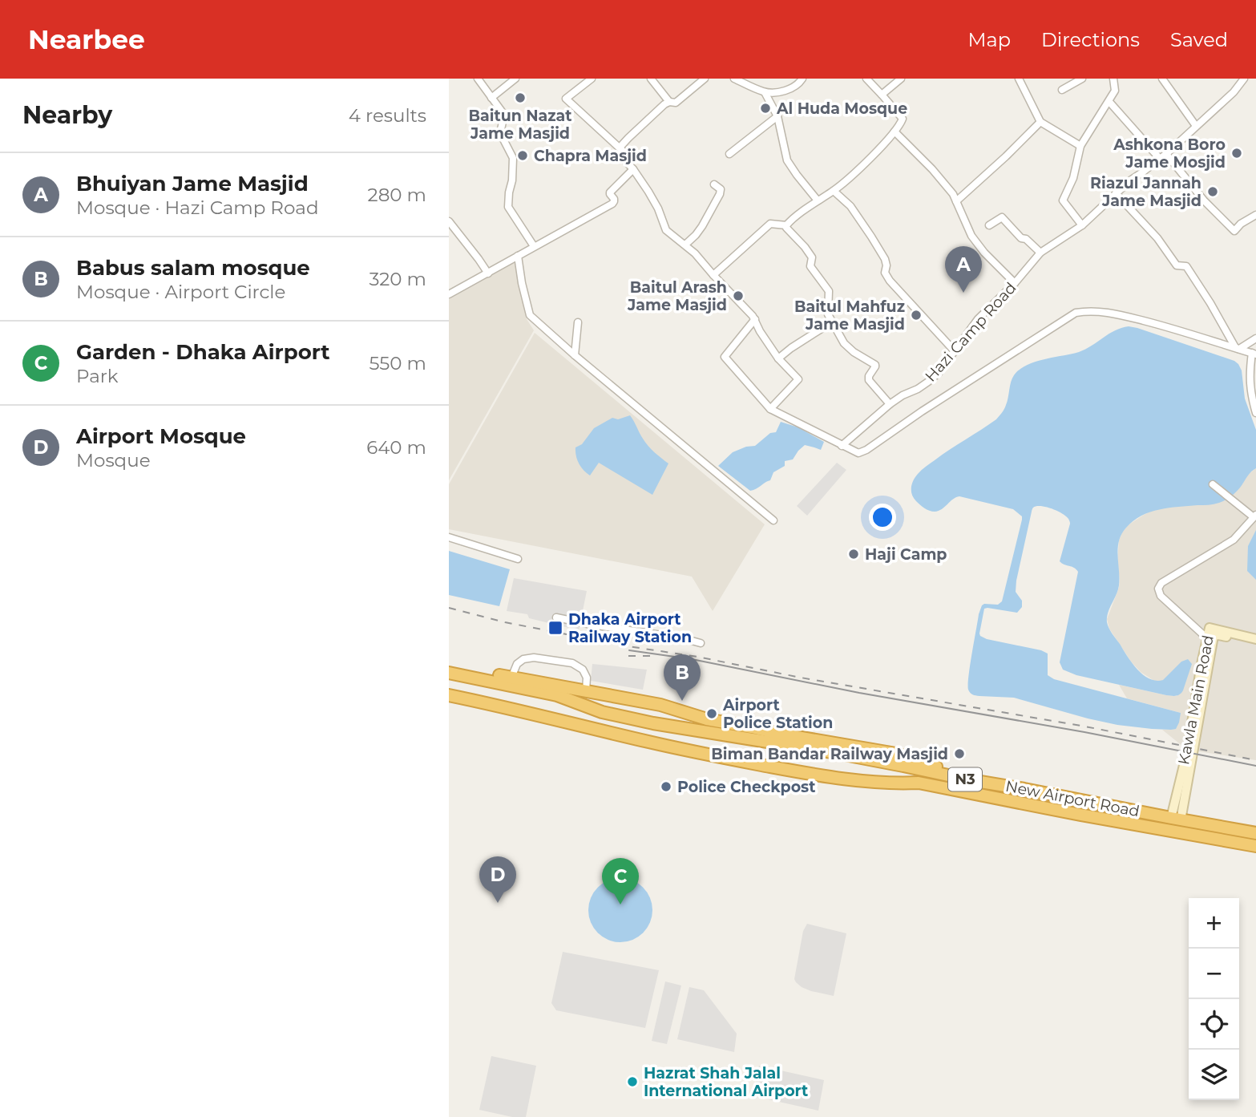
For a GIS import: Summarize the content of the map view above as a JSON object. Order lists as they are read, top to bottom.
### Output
{
  "streets": {
    "highway": ["N3", "New Airport Road"],
    "street": ["Hazi Camp Road", "Kawla Main Road"]
  },
  "crossings": [
    ["Kawla Main Road", "New Airport Road"]
  ],
  "places": {
    "other": [
      "Baitun Nazat Jame Masjid",
      "Al Huda Mosque",
      "Ashkona Boro Jame Mosjid",
      "Chapra Masjid",
      "Riazul Jannah Jame Masjid",
      "Baitul Arash Jame Masjid",
      "Baitul Mahfuz Jame Masjid",
      "Haji Camp",
      "Airport Police Station",
      "Biman Bandar Railway Masjid",
      "Police Checkpost",
      "Hazrat Shah Jalal International Airport"
    ],
    "transit": ["Dhaka Airport Railway Station"]
  },
  "page": {
    "header": "Nearbee",
    "nav": ["Map", "Directions", "Saved"],
    "heading": ["Nearby", "4 results"],
    "list": [
      {
        "mark": "A",
        "name": "Bhuiyan Jame Masjid",
        "note": "Mosque · Hazi Camp Road",
        "value": "280 m"
      },
      {
        "mark": "B",
        "name": "Babus salam mosque",
        "note": "Mosque · Airport Circle",
        "value": "320 m"
      },
      {
        "mark": "C",
        "name": "Garden - Dhaka Airport",
        "note": "Park",
        "value": "550 m"
      },
      {
        "mark": "D",
        "name": "Airport Mosque",
        "note": "Mosque",
        "value": "640 m"
      }
    ],
    "pins": [
      "A",
      "B",
      "D",
      "C"
    ],
    "map_buttons": ["+", "−"]
  }
}
